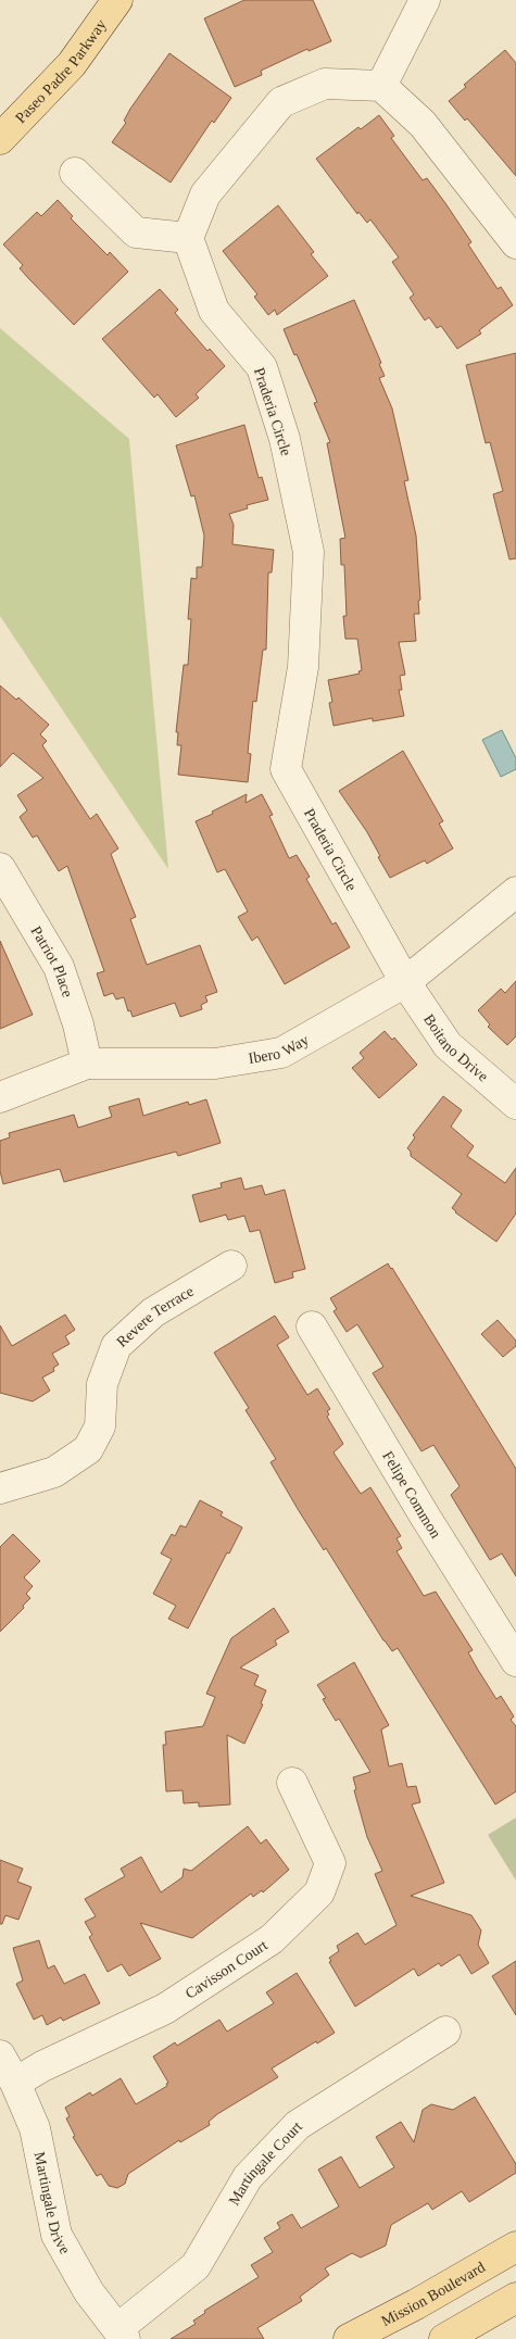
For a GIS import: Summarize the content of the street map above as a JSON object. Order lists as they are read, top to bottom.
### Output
{
  "streets": {
    "main road": ["Paseo Padre Parkway", "Mission Boulevard"],
    "street": [
      "Praderia Circle",
      "Patriot Place",
      "Ibero Way",
      "Boitano Drive",
      "Revere Terrace",
      "Felipe Common",
      "Cavisson Court",
      "Martingale Court",
      "Martingale Drive"
    ]
  },
  "crossings": [
    ["Praderia Circle", "Ibero Way"],
    ["Praderia Circle", "Boitano Drive"],
    ["Patriot Place", "Ibero Way"],
    ["Ibero Way", "Boitano Drive"],
    ["Cavisson Court", "Martingale Drive"],
    ["Martingale Court", "Martingale Drive"]
  ]
}
